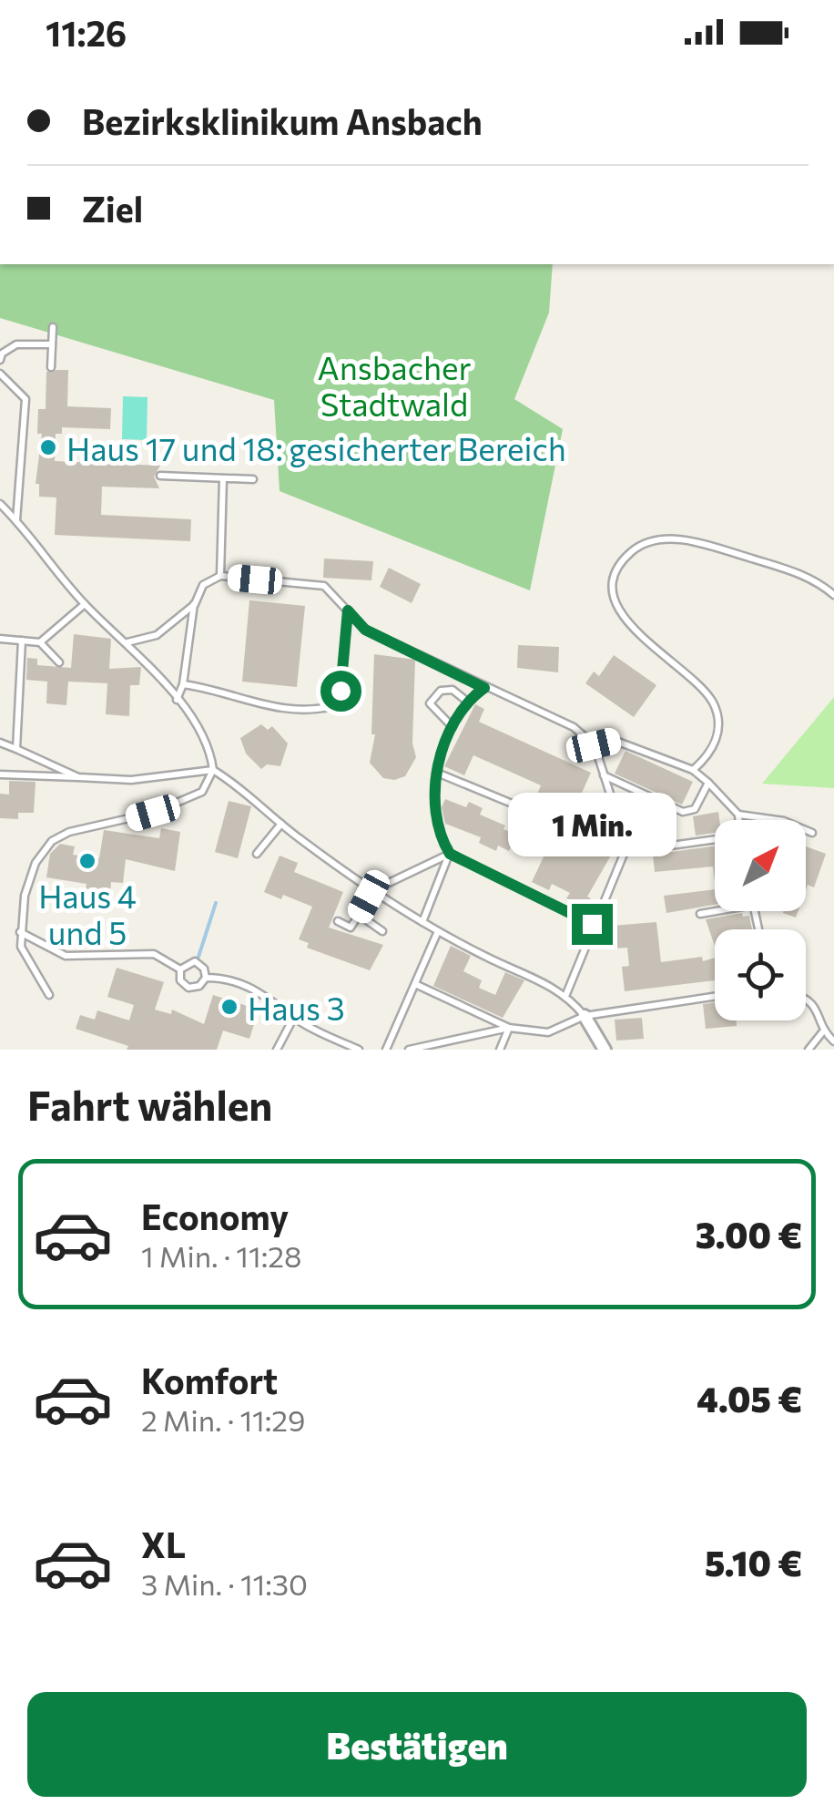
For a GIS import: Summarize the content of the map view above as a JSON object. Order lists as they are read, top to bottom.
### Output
{
  "parks": ["Ansbacher Stadtwald"],
  "places": ["Haus 17 und 18: gesicherter Bereich", "Haus 4 und 5", "Haus 3"],
  "north": "top right",
  "page": {
    "status": "11:26",
    "banner": ["Bezirksklinikum Ansbach", "Ziel"],
    "bubble": "1 Min.",
    "heading": "Fahrt wählen",
    "list": [
      {
        "name": "Economy",
        "note": "1 Min. · 11:28",
        "value": "3.00 €"
      },
      {
        "name": "Komfort",
        "note": "2 Min. · 11:29",
        "value": "4.05 €"
      },
      {
        "name": "XL",
        "note": "3 Min. · 11:30",
        "value": "5.10 €"
      }
    ],
    "buttons": "Bestätigen"
  }
}
